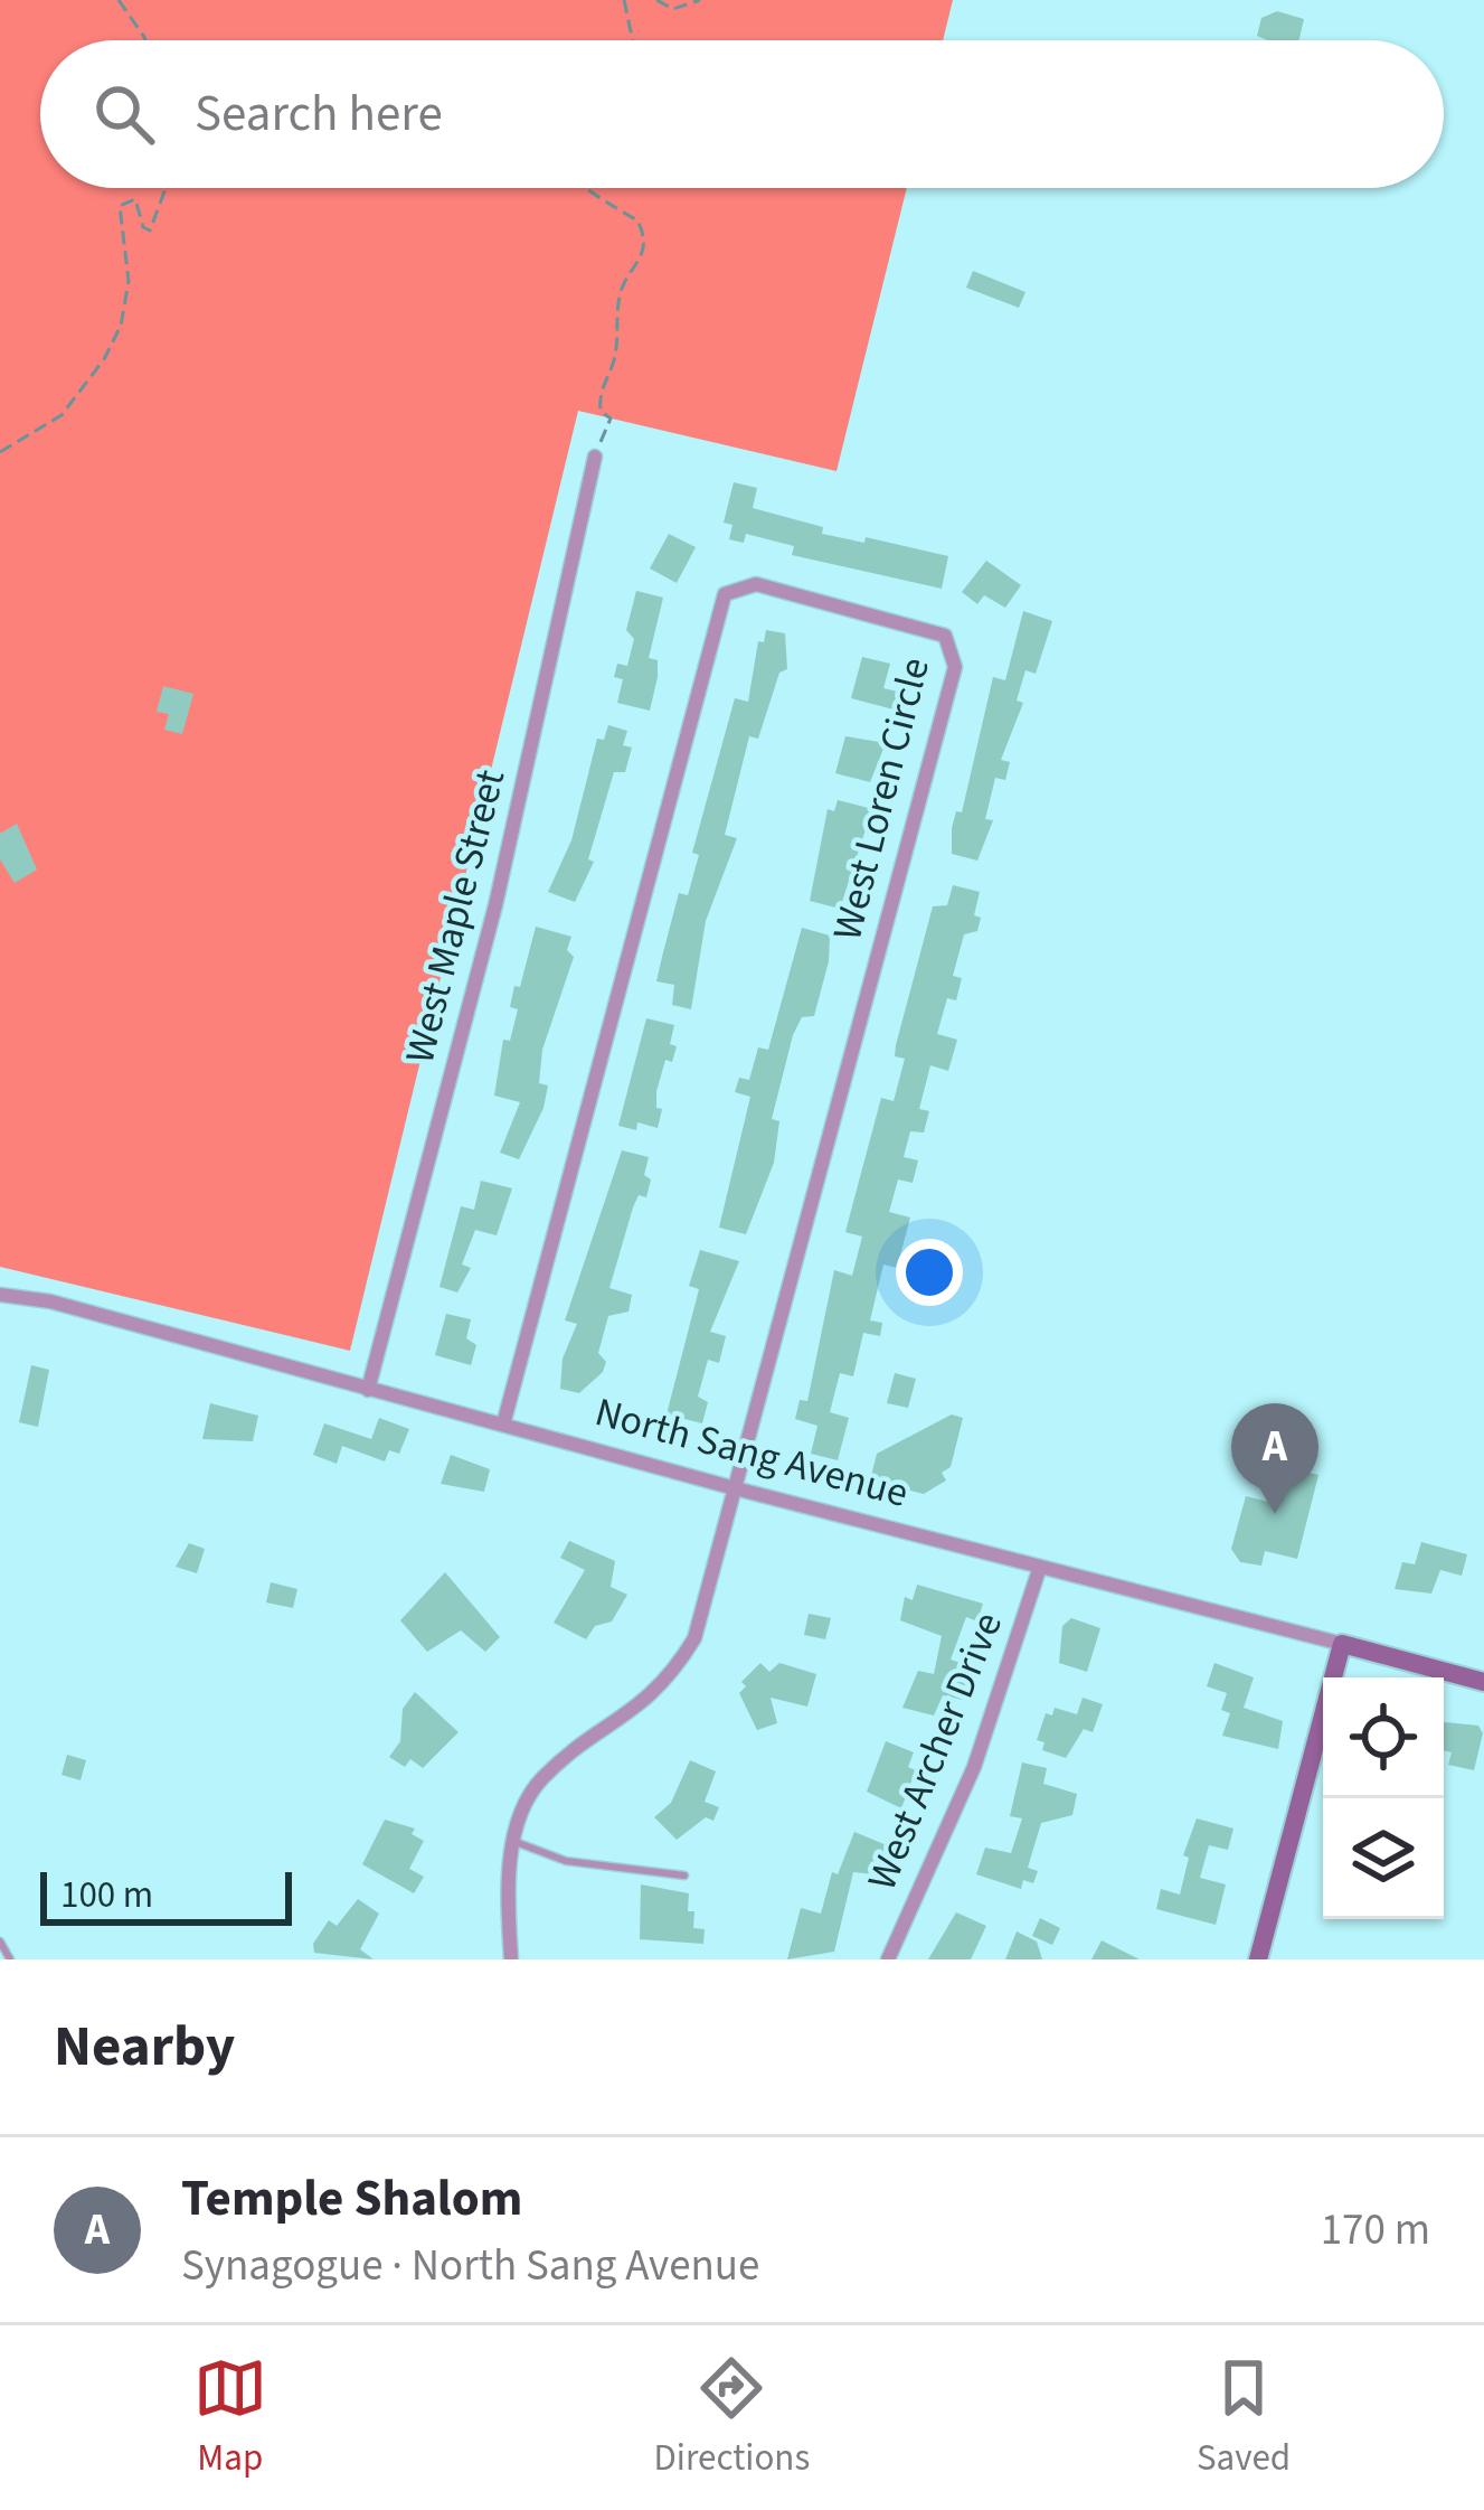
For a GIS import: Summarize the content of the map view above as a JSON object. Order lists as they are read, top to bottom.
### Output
{
  "streets": {
    "street": [
      "West Loren Circle",
      "West Maple Street",
      "North Sang Avenue",
      "West Archer Drive"
    ]
  },
  "crossings": [
    ["West Loren Circle", "North Sang Avenue"],
    ["West Maple Street", "North Sang Avenue"],
    ["North Sang Avenue", "West Archer Drive"]
  ],
  "scale_bar": "100 m",
  "page": {
    "search": "Search here",
    "pins": "A",
    "scale": "100 m",
    "heading": "Nearby",
    "list": [
      {
        "mark": "A",
        "name": "Temple Shalom",
        "note": "Synagogue · North Sang Avenue",
        "value": "170 m"
      }
    ],
    "nav": ["Map", "Directions", "Saved"]
  }
}
